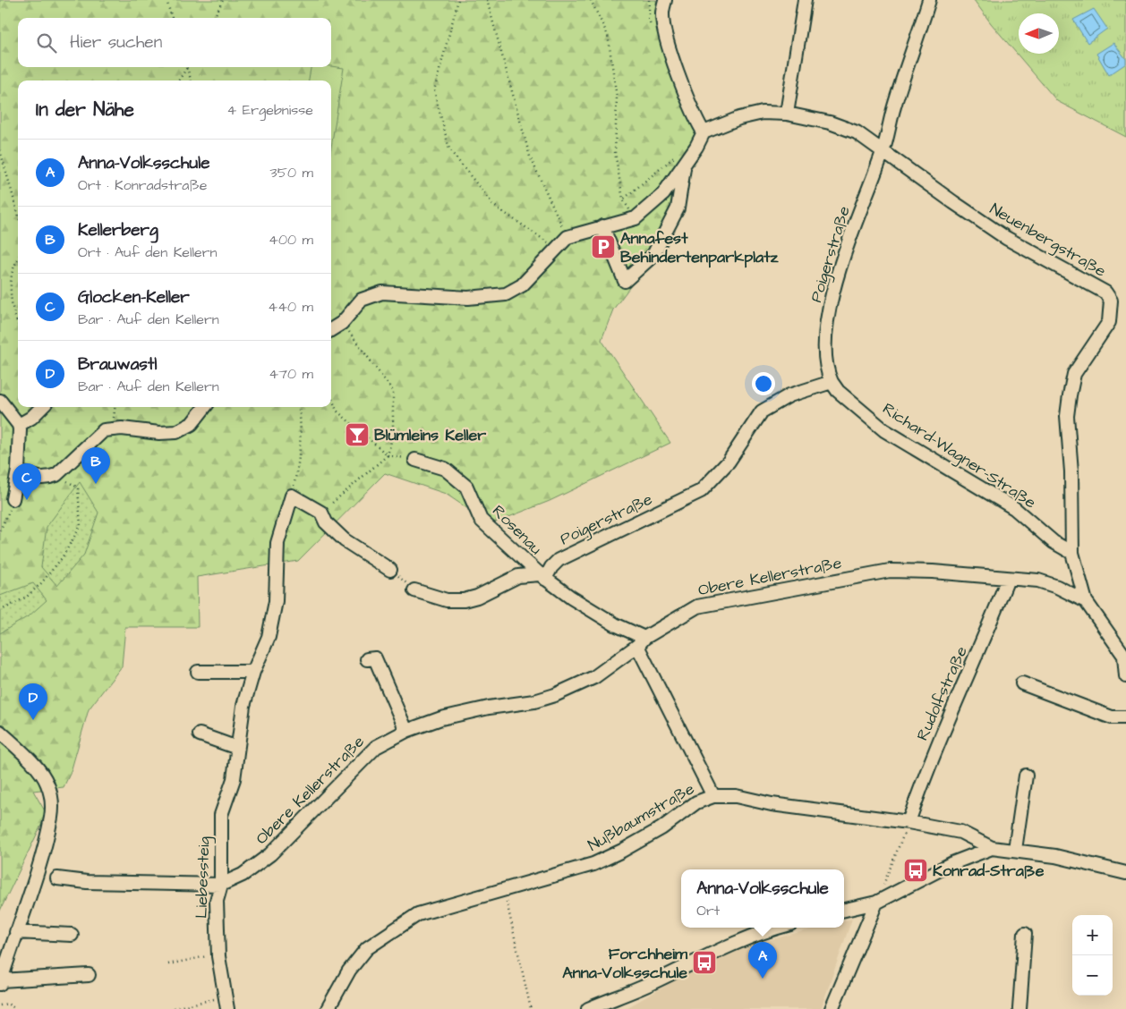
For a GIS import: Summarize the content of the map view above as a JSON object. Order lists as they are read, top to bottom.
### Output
{
  "streets": {
    "street": [
      "Neuenbergstraße",
      "Poigerstraße",
      "Richard-Wagner-Straße",
      "Rosenau",
      "Obere Kellerstraße",
      "Rudolfstraße",
      "Nußbaumstraße",
      "Liebessteig"
    ]
  },
  "crossings": [
    ["Neuenbergstraße", "Poigerstraße"],
    ["Neuenbergstraße", "Richard-Wagner-Straße"],
    ["Neuenbergstraße", "Obere Kellerstraße"],
    ["Poigerstraße", "Richard-Wagner-Straße"],
    ["Poigerstraße", "Rosenau"],
    ["Rosenau", "Obere Kellerstraße"],
    ["Obere Kellerstraße", "Rudolfstraße"],
    ["Obere Kellerstraße", "Liebessteig"],
    ["Rudolfstraße", "Nußbaumstraße"]
  ],
  "places": {
    "parking": ["Annafest Behindertenparkplatz"],
    "bar": ["Blümleins Keller"],
    "bus stop": ["Konrad-Straße", "Forchheim Anna-Volksschule"]
  },
  "north": "left",
  "page": {
    "search": "Hier suchen",
    "heading": ["In der Nähe", "4 Ergebnisse"],
    "list": [
      {
        "mark": "A",
        "name": "Anna-Volksschule",
        "note": "Ort · Konradstraße",
        "value": "350 m"
      },
      {
        "mark": "B",
        "name": "Kellerberg",
        "note": "Ort · Auf den Kellern",
        "value": "400 m"
      },
      {
        "mark": "C",
        "name": "Glocken-Keller",
        "note": "Bar · Auf den Kellern",
        "value": "440 m"
      },
      {
        "mark": "D",
        "name": "Brauwastl",
        "note": "Bar · Auf den Kellern",
        "value": "470 m"
      }
    ],
    "pins": [
      "B",
      "C",
      "D",
      "A"
    ],
    "popup": ["Anna-Volksschule", "Ort"],
    "map_buttons": ["+", "−"]
  }
}
